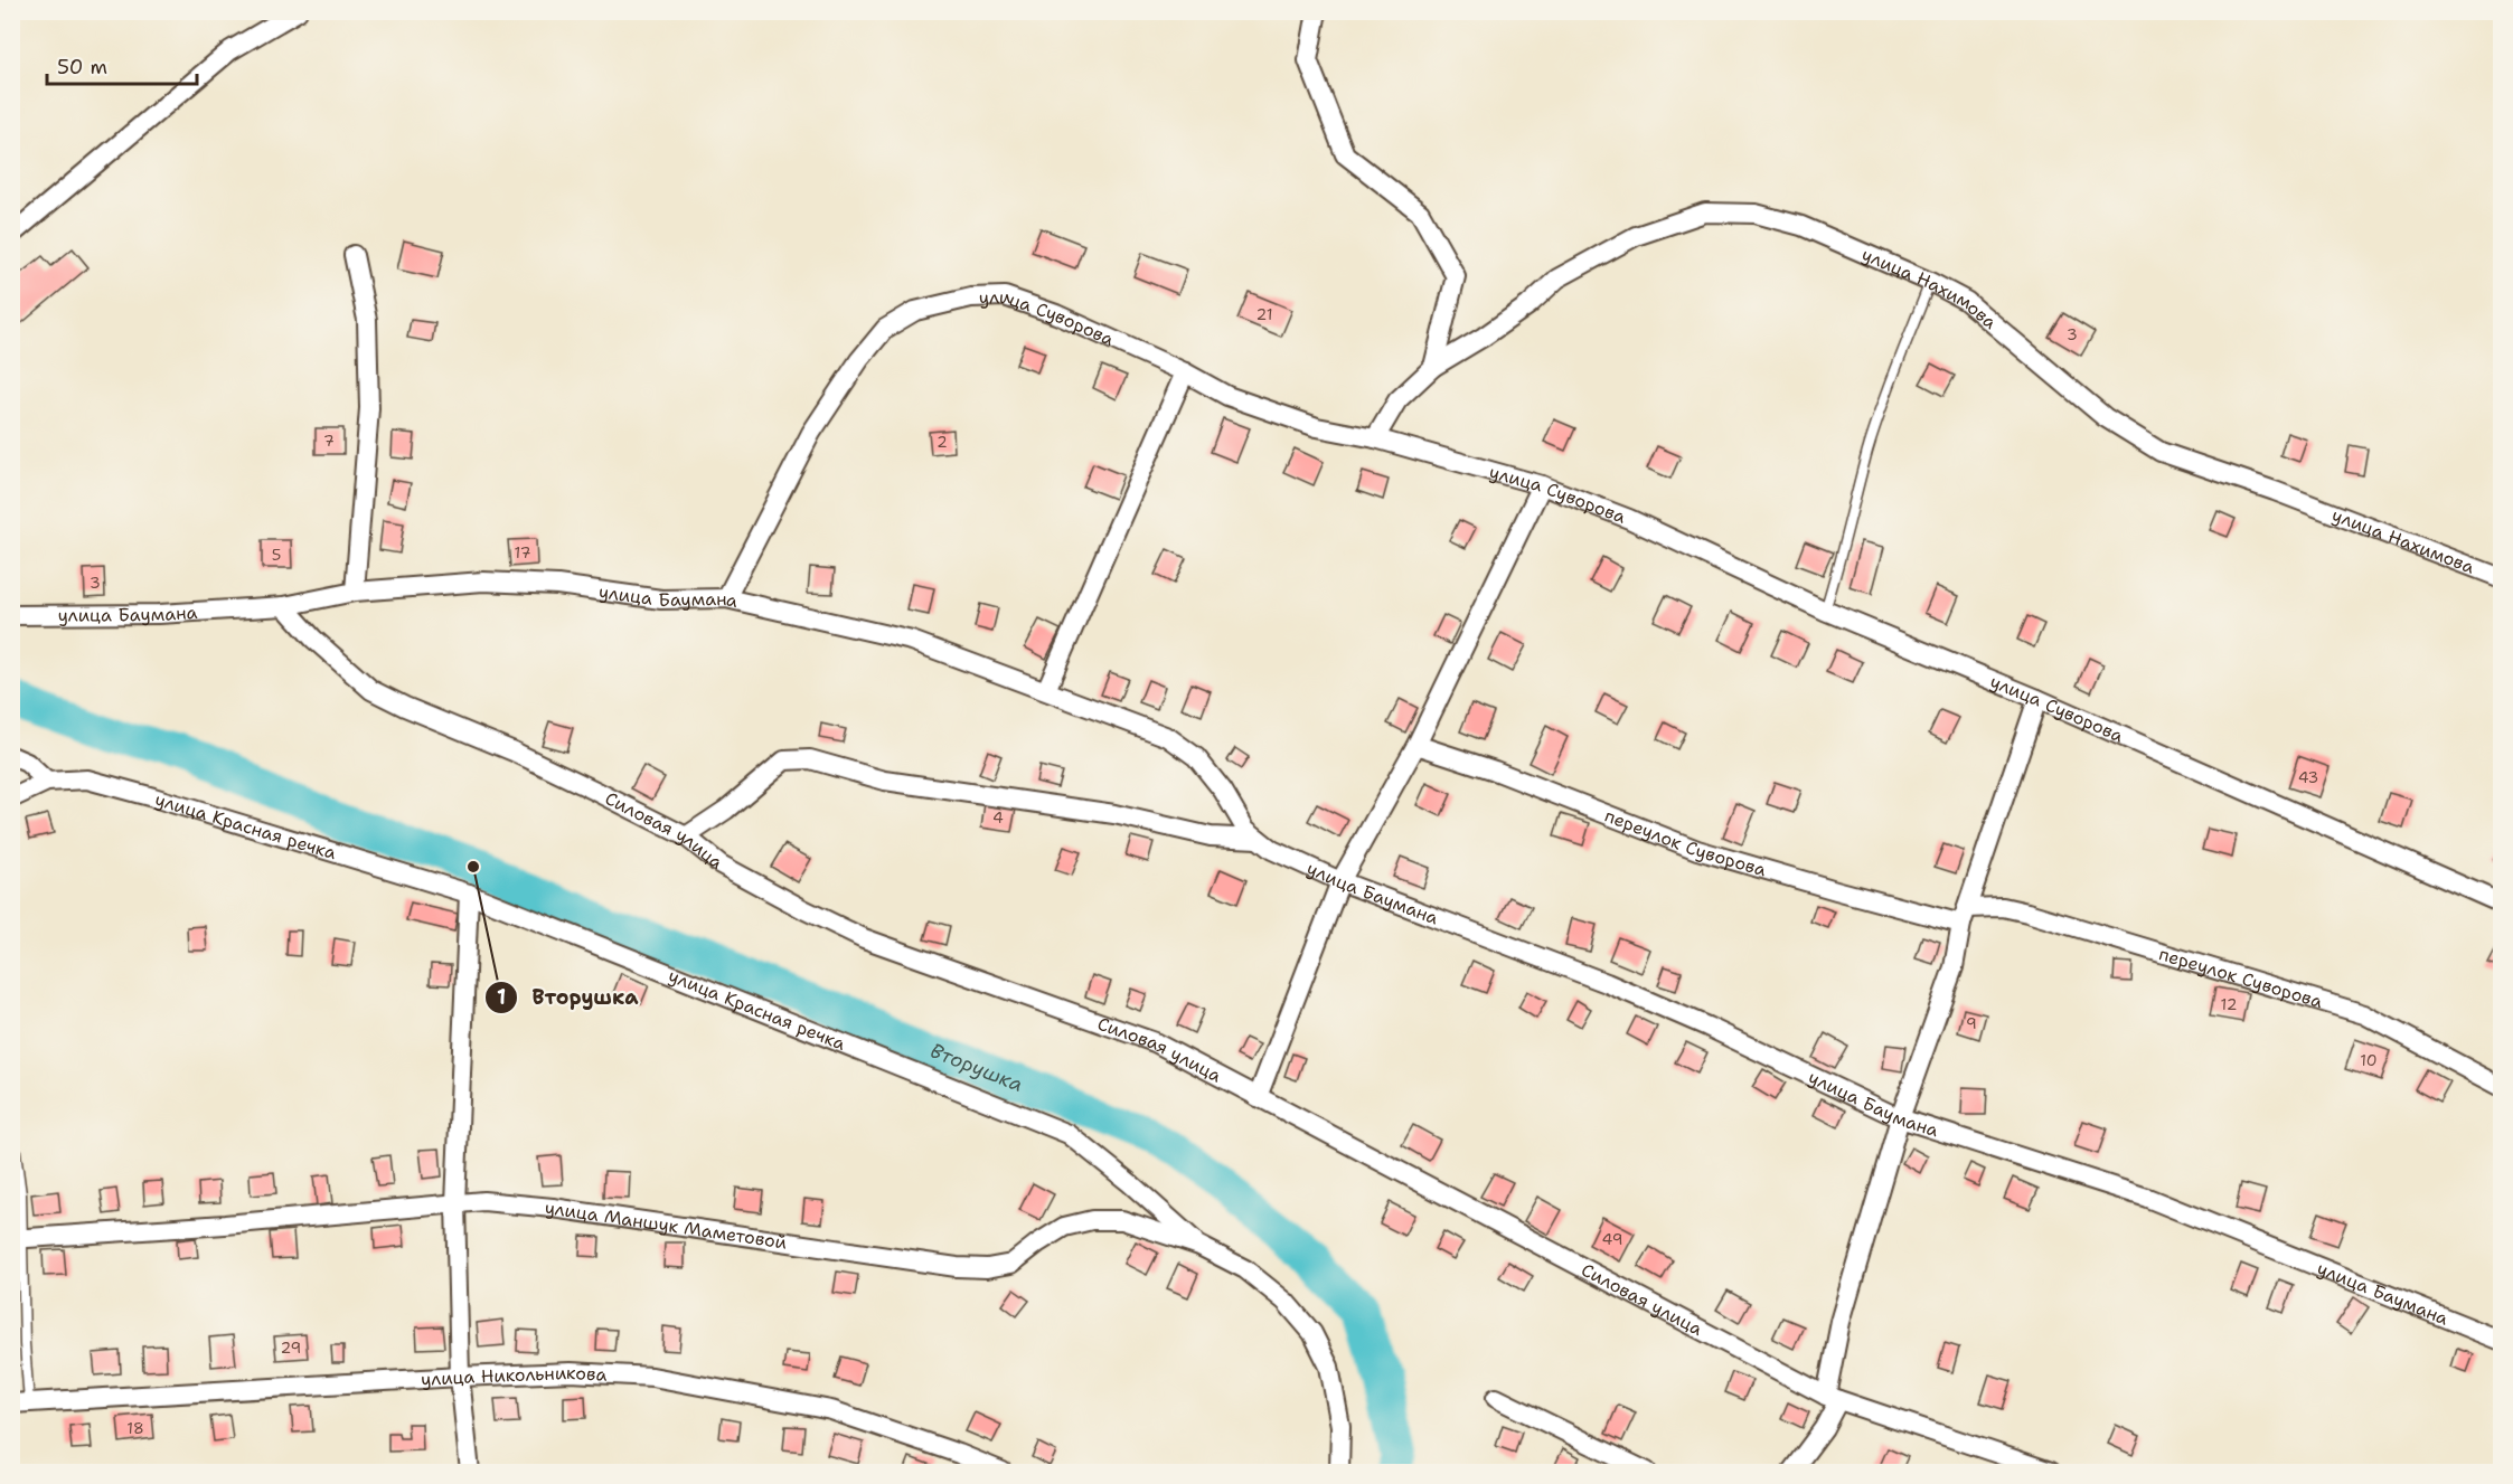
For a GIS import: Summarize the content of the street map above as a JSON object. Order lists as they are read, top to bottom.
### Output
{
  "streets": {
    "street": [
      "улица Нахимова",
      "улица Суворова",
      "улица Баумана",
      "улица Красная речка",
      "Силовая улица",
      "переулок Суворова",
      "улица Маншук Маметовой",
      "улица Никольникова"
    ]
  },
  "crossings": [
    ["улица Нахимова", "улица Суворова"],
    ["улица Суворова", "улица Баумана"],
    ["улица Баумана", "Силовая улица"],
    ["улица Красная речка", "улица Маншук Маметовой"]
  ],
  "water": ["Вторушка"],
  "places": ["Вторушка"],
  "house_numbers": [
    "21",
    "3",
    "7",
    "2",
    "17",
    "5",
    "3",
    "43",
    "4",
    "12",
    "9",
    "10",
    "49",
    "29",
    "18"
  ],
  "scale_bar": "50 m"
}
